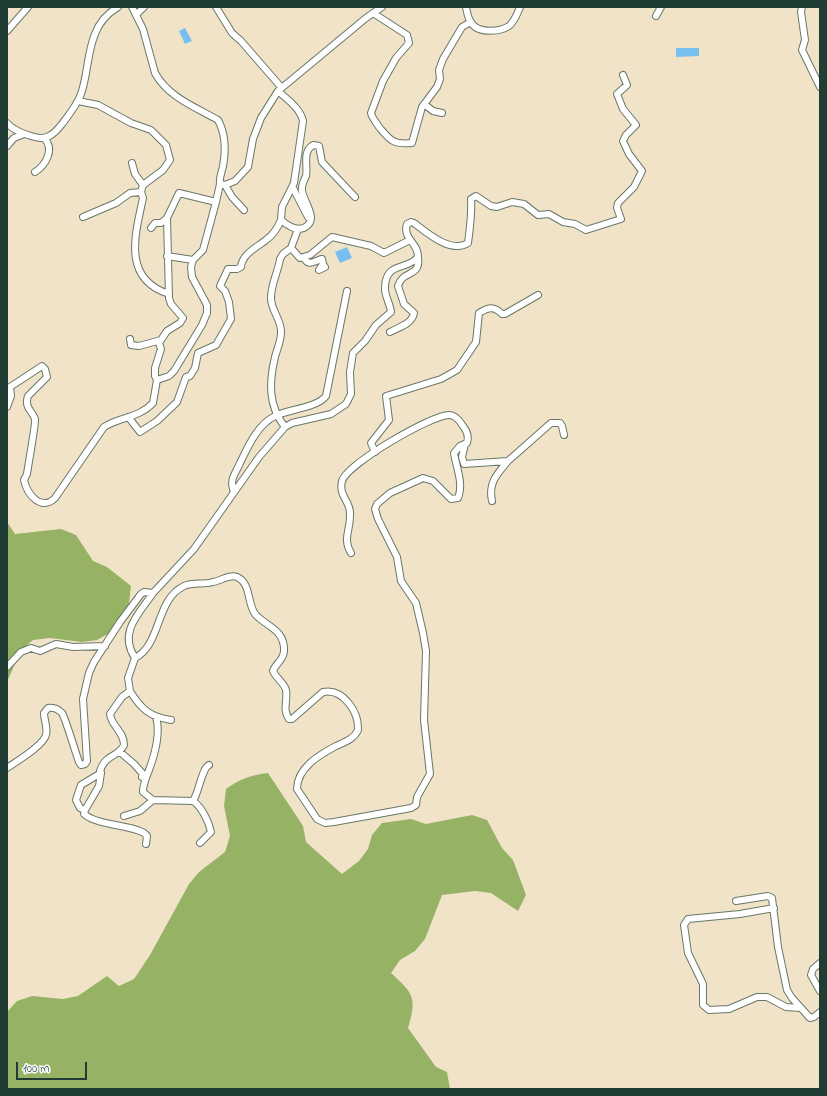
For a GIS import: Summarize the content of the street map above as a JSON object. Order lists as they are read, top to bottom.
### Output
{
  "scale_bar": "100 m"
}
